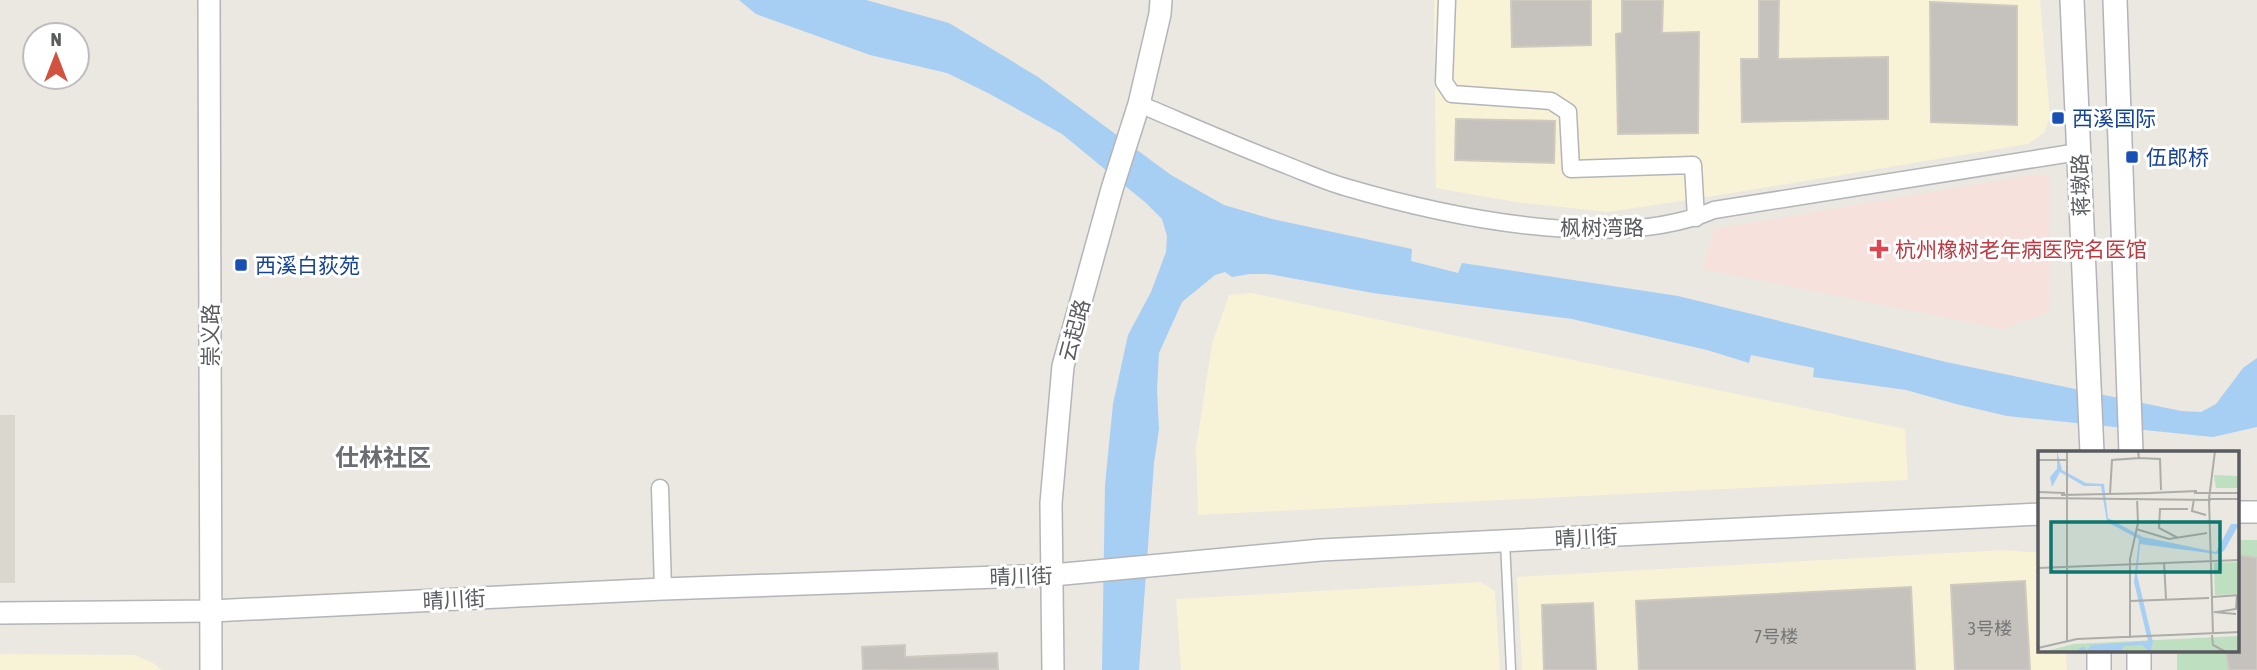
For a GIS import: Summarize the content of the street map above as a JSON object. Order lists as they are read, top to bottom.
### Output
{
  "streets": {
    "main road": ["蒋墩路"],
    "street": [
      "枫树湾路",
      "云起路",
      "崇义路",
      "晴川街"
    ]
  },
  "crossings": [
    ["蒋墩路", "枫树湾路"],
    ["枫树湾路", "云起路"],
    ["云起路", "晴川街"],
    ["崇义路", "晴川街"]
  ],
  "districts": ["仕林社区"],
  "places": {
    "transit": ["西溪国际", "伍郎桥", "西溪白荻苑"],
    "health": ["杭州橡树老年病医院名医馆"]
  },
  "house_numbers": ["3号楼", "7号楼"],
  "north": "top"
}
